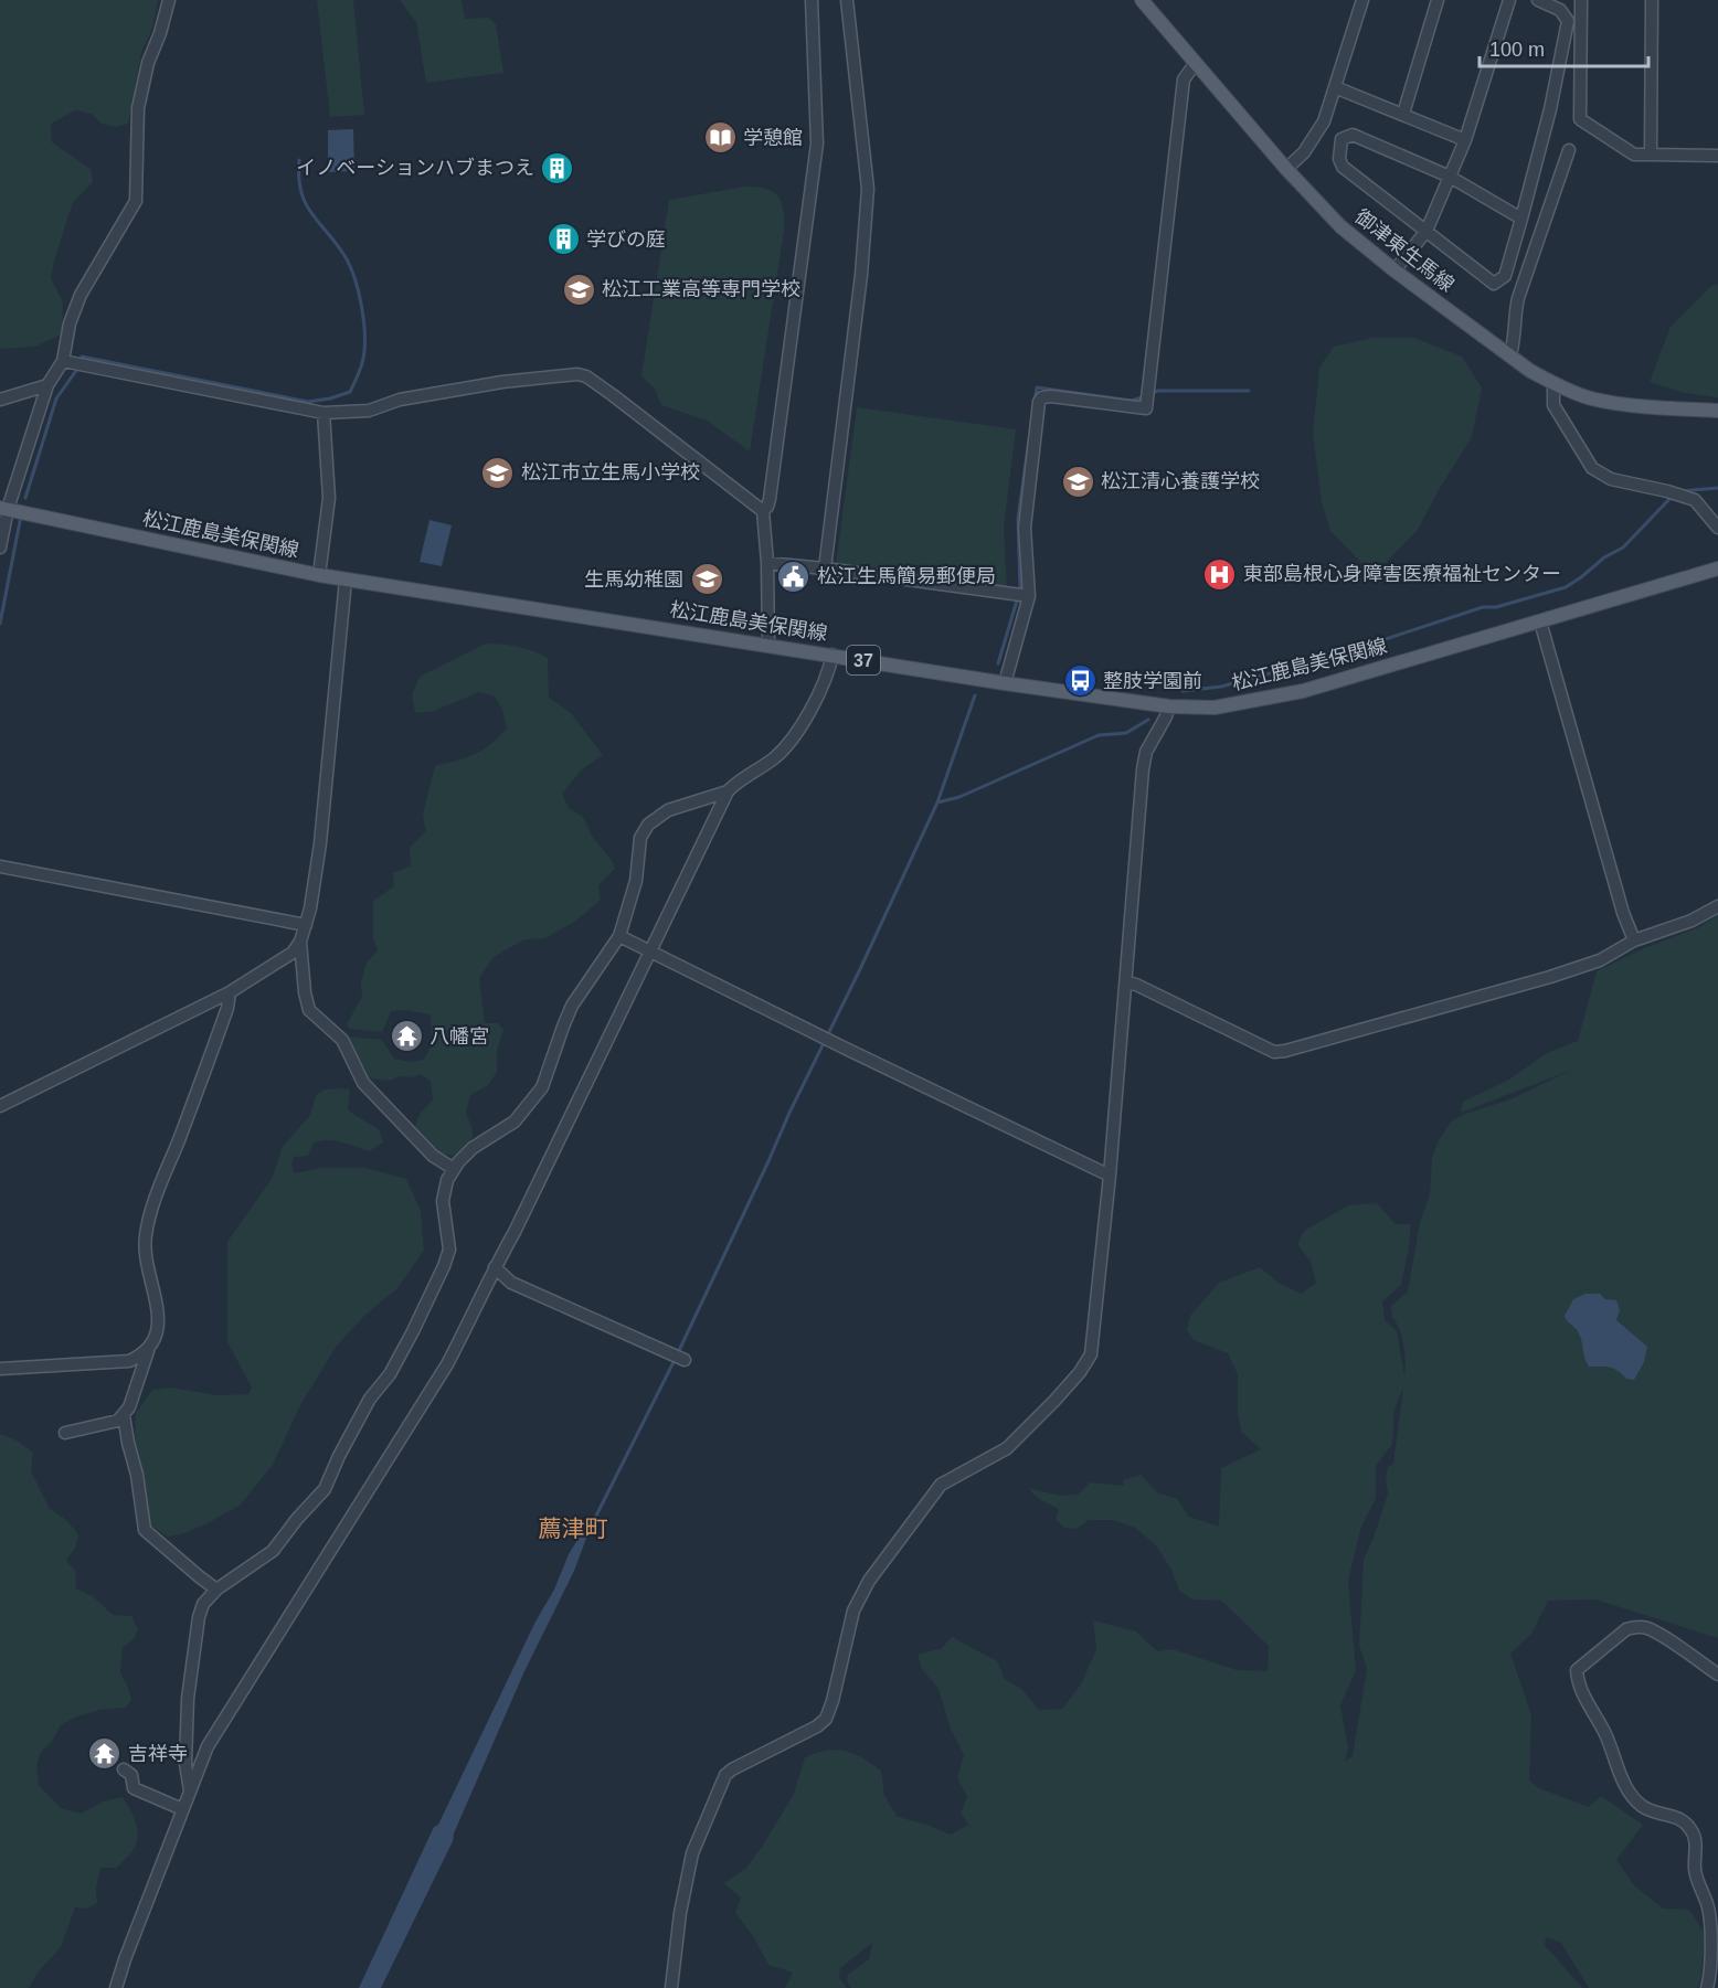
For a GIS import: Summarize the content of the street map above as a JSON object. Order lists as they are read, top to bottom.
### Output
{
  "streets": {
    "main road": ["御津東生馬線", "松江鹿島美保関線", "37"]
  },
  "districts": ["薦津町"],
  "places": {
    "library": ["学憩館"],
    "building": ["イノベーションハブまつえ", "学びの庭"],
    "school or university": [
      "松江工業高等専門学校",
      "松江市立生馬小学校",
      "松江清心養護学校",
      "生馬幼稚園"
    ],
    "hospital": ["東部島根心身障害医療福祉センター"],
    "public building": ["松江生馬簡易郵便局"],
    "bus stop": ["整肢学園前"],
    "temple": ["八幡宮", "吉祥寺"]
  },
  "scale_bar": "100 m"
}
